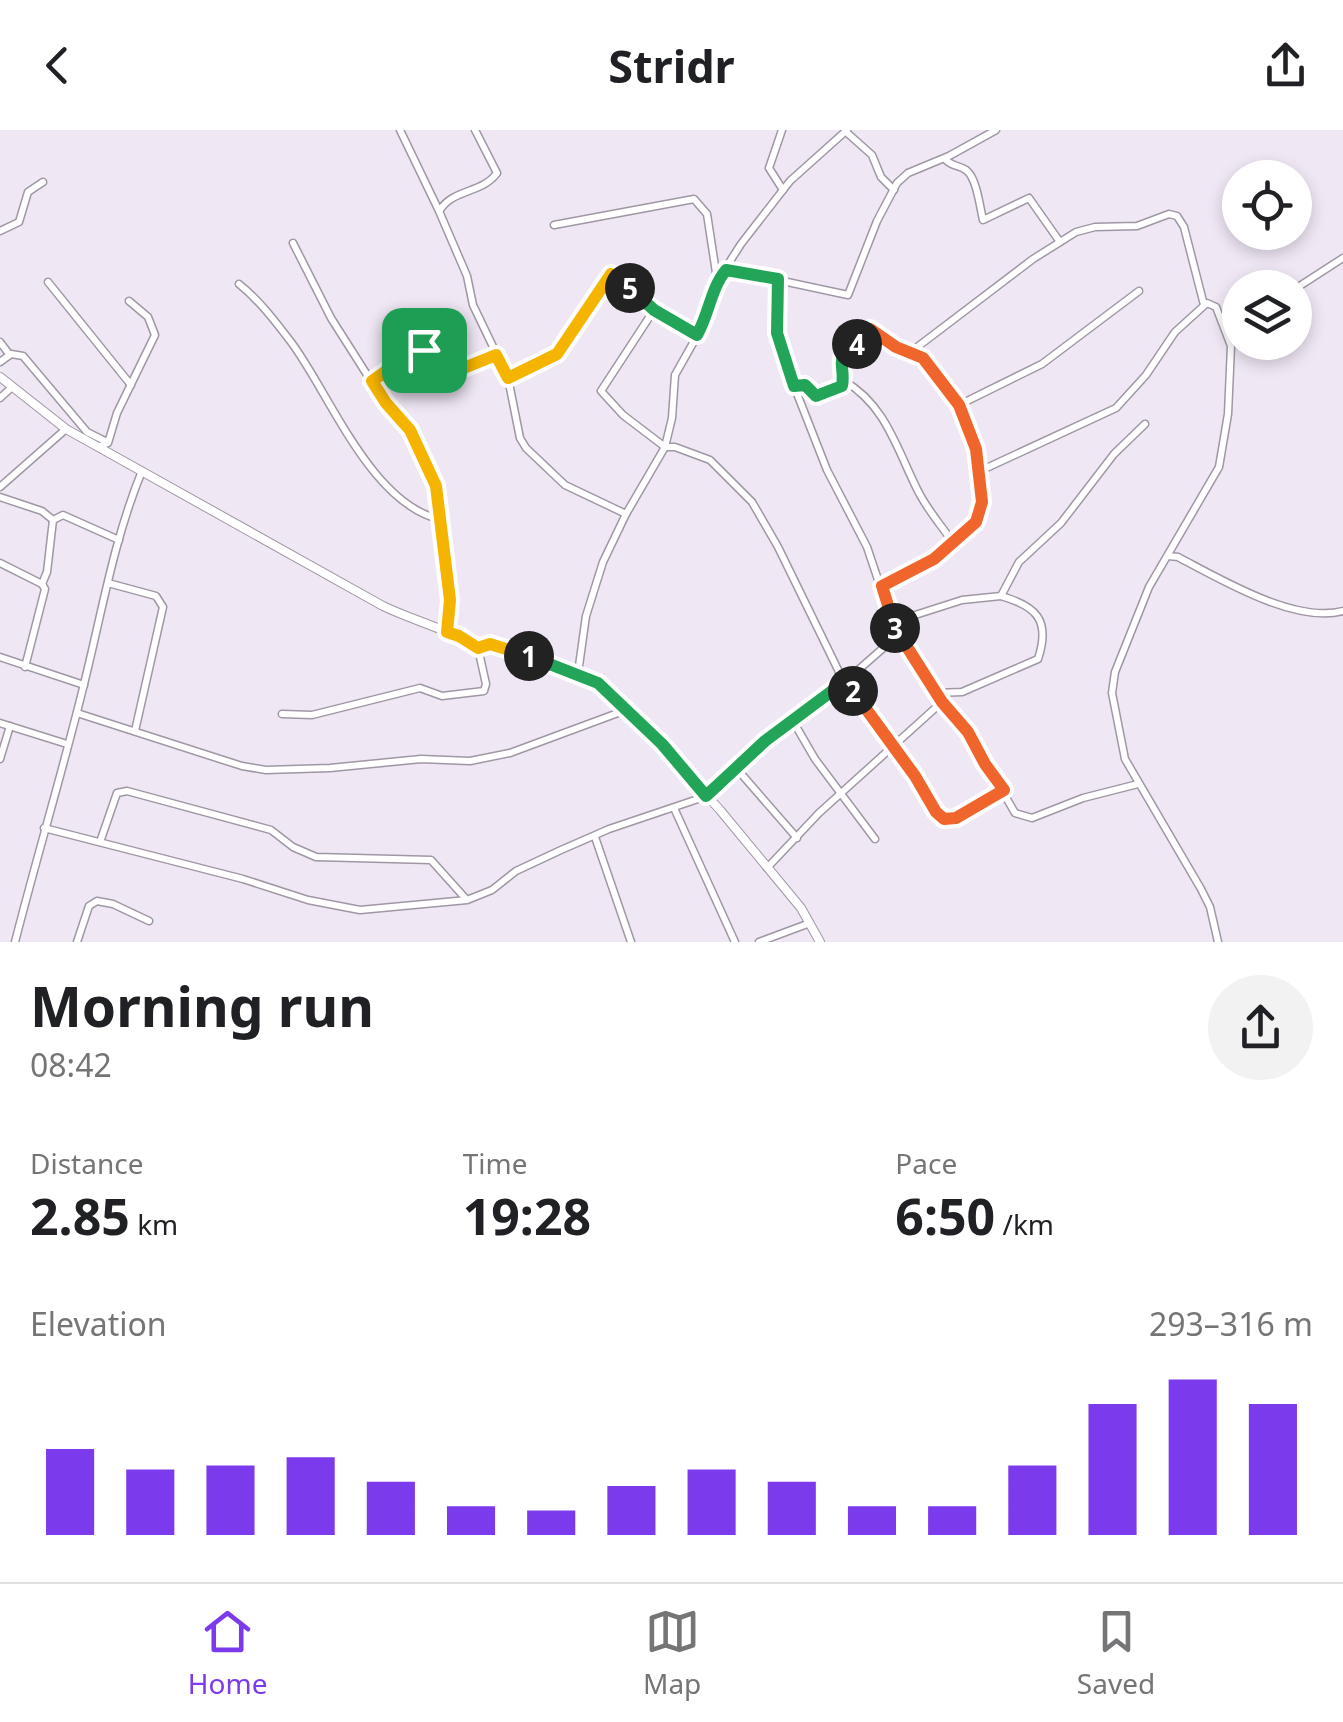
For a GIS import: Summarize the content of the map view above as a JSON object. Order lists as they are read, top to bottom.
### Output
{
  "page": {
    "header": "Stridr",
    "pins": [
      "5",
      "4",
      "3",
      "1",
      "2"
    ],
    "heading": ["Morning run", "08:42"],
    "stats": [
      ["Distance", "2.85 km"],
      ["Time", "19:28"],
      ["Pace", "6:50 /km"]
    ],
    "chart": ["Elevation", "293–316 m"],
    "tabs": ["Home", "Map", "Saved"]
  }
}
